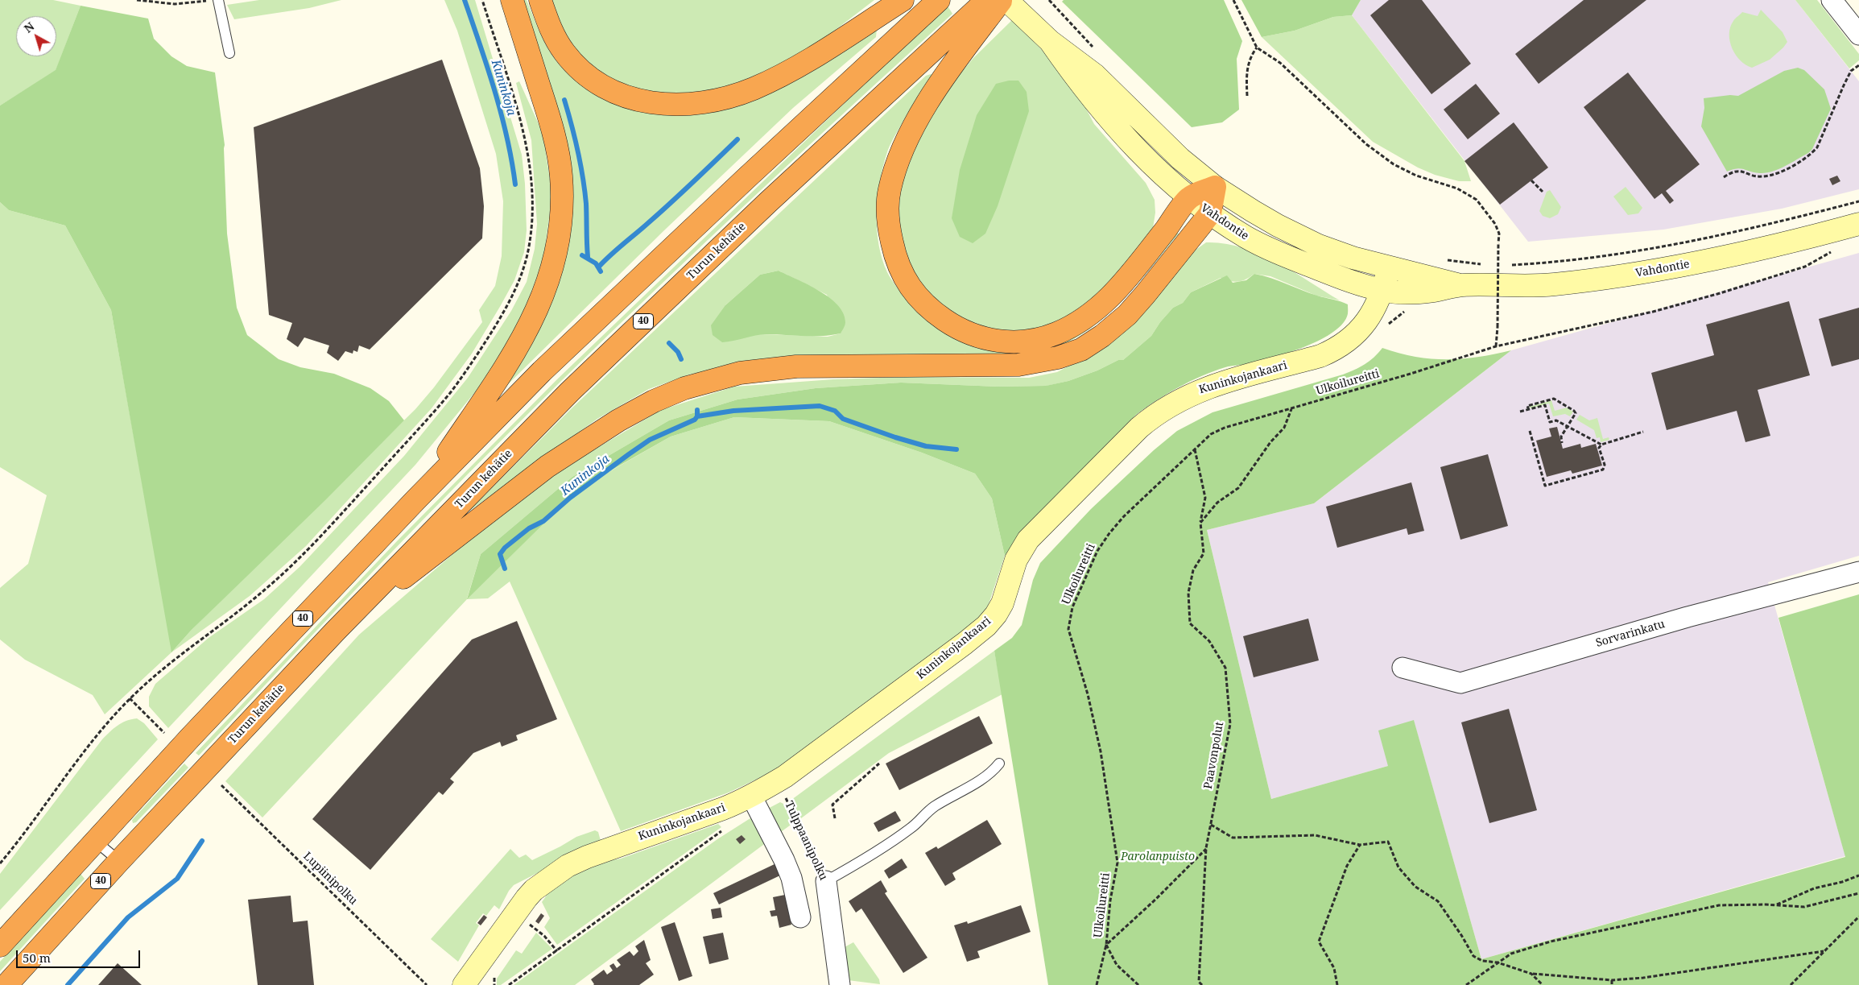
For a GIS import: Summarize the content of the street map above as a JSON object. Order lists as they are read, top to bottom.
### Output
{
  "streets": {
    "highway": ["Turun kehätie", "40"],
    "street": [
      "Vahdontie",
      "Kuninkojankaari",
      "Sorvarinkatu",
      "Tulppaanipolku"
    ],
    "path": ["Ulkoilureitti", "Paavonpolut", "Lupiinipolku"]
  },
  "crossings": [
    ["Vahdontie", "Kuninkojankaari"],
    ["Ulkoilureitti", "Paavonpolut"]
  ],
  "water": ["Kuninkoja"],
  "parks": ["Parolanpuisto"],
  "scale_bar": "50 m",
  "north": "top left"
}
